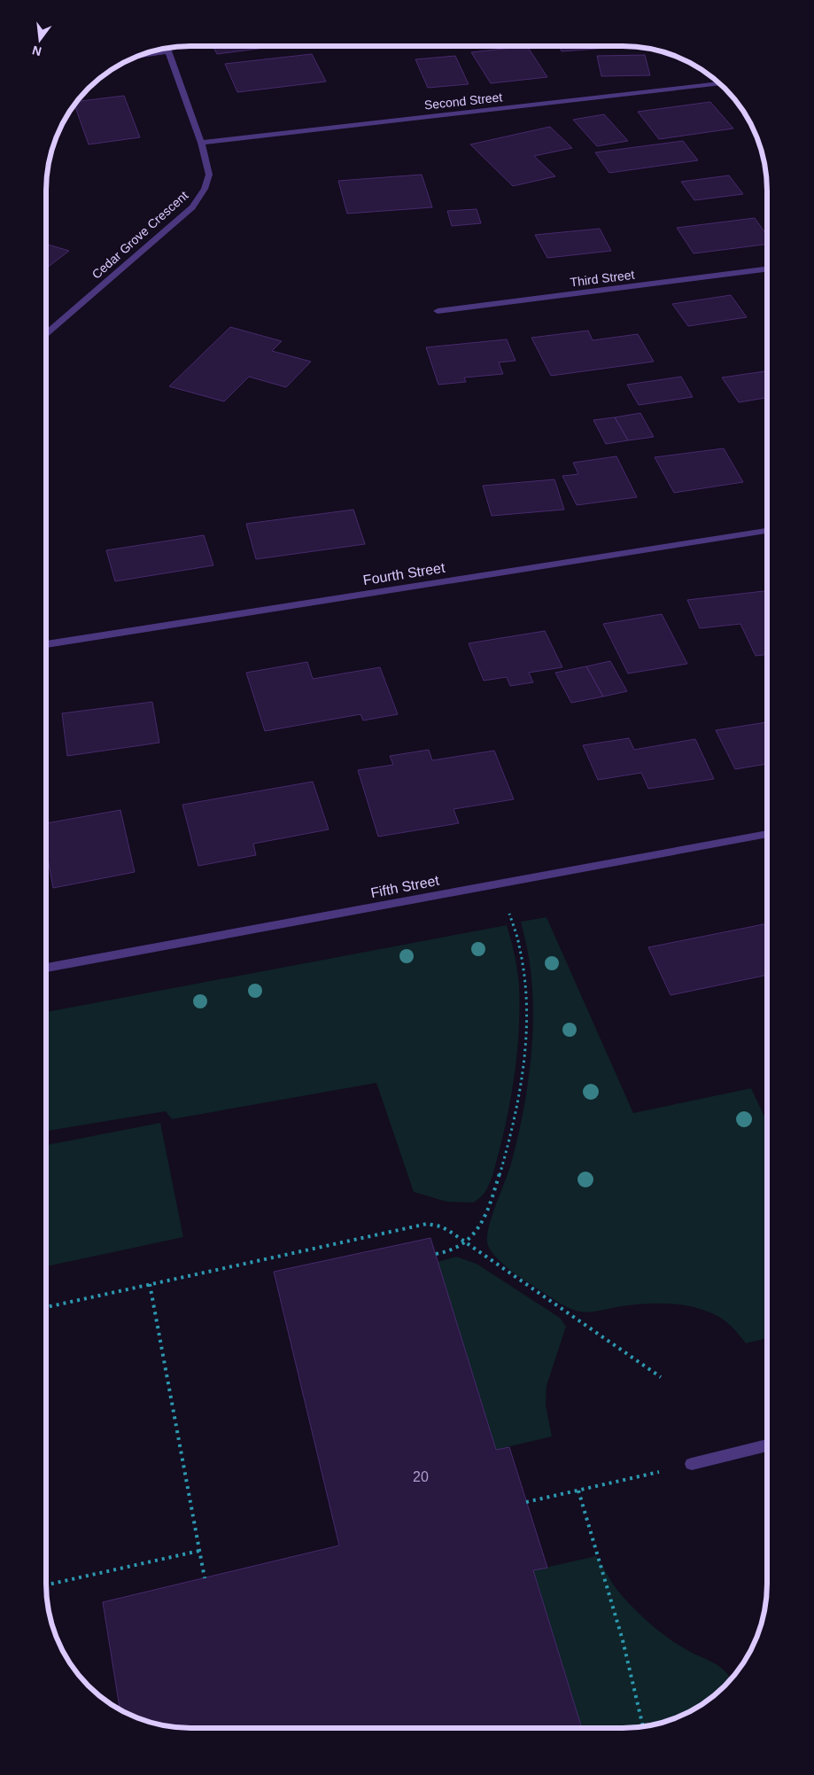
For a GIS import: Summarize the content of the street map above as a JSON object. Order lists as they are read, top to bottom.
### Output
{
  "streets": {
    "street": [
      "Second Street",
      "Cedar Grove Crescent",
      "Third Street",
      "Fourth Street",
      "Fifth Street"
    ]
  },
  "crossings": [
    ["Second Street", "Cedar Grove Crescent"]
  ],
  "house_numbers": ["20"],
  "north": "bottom"
}
